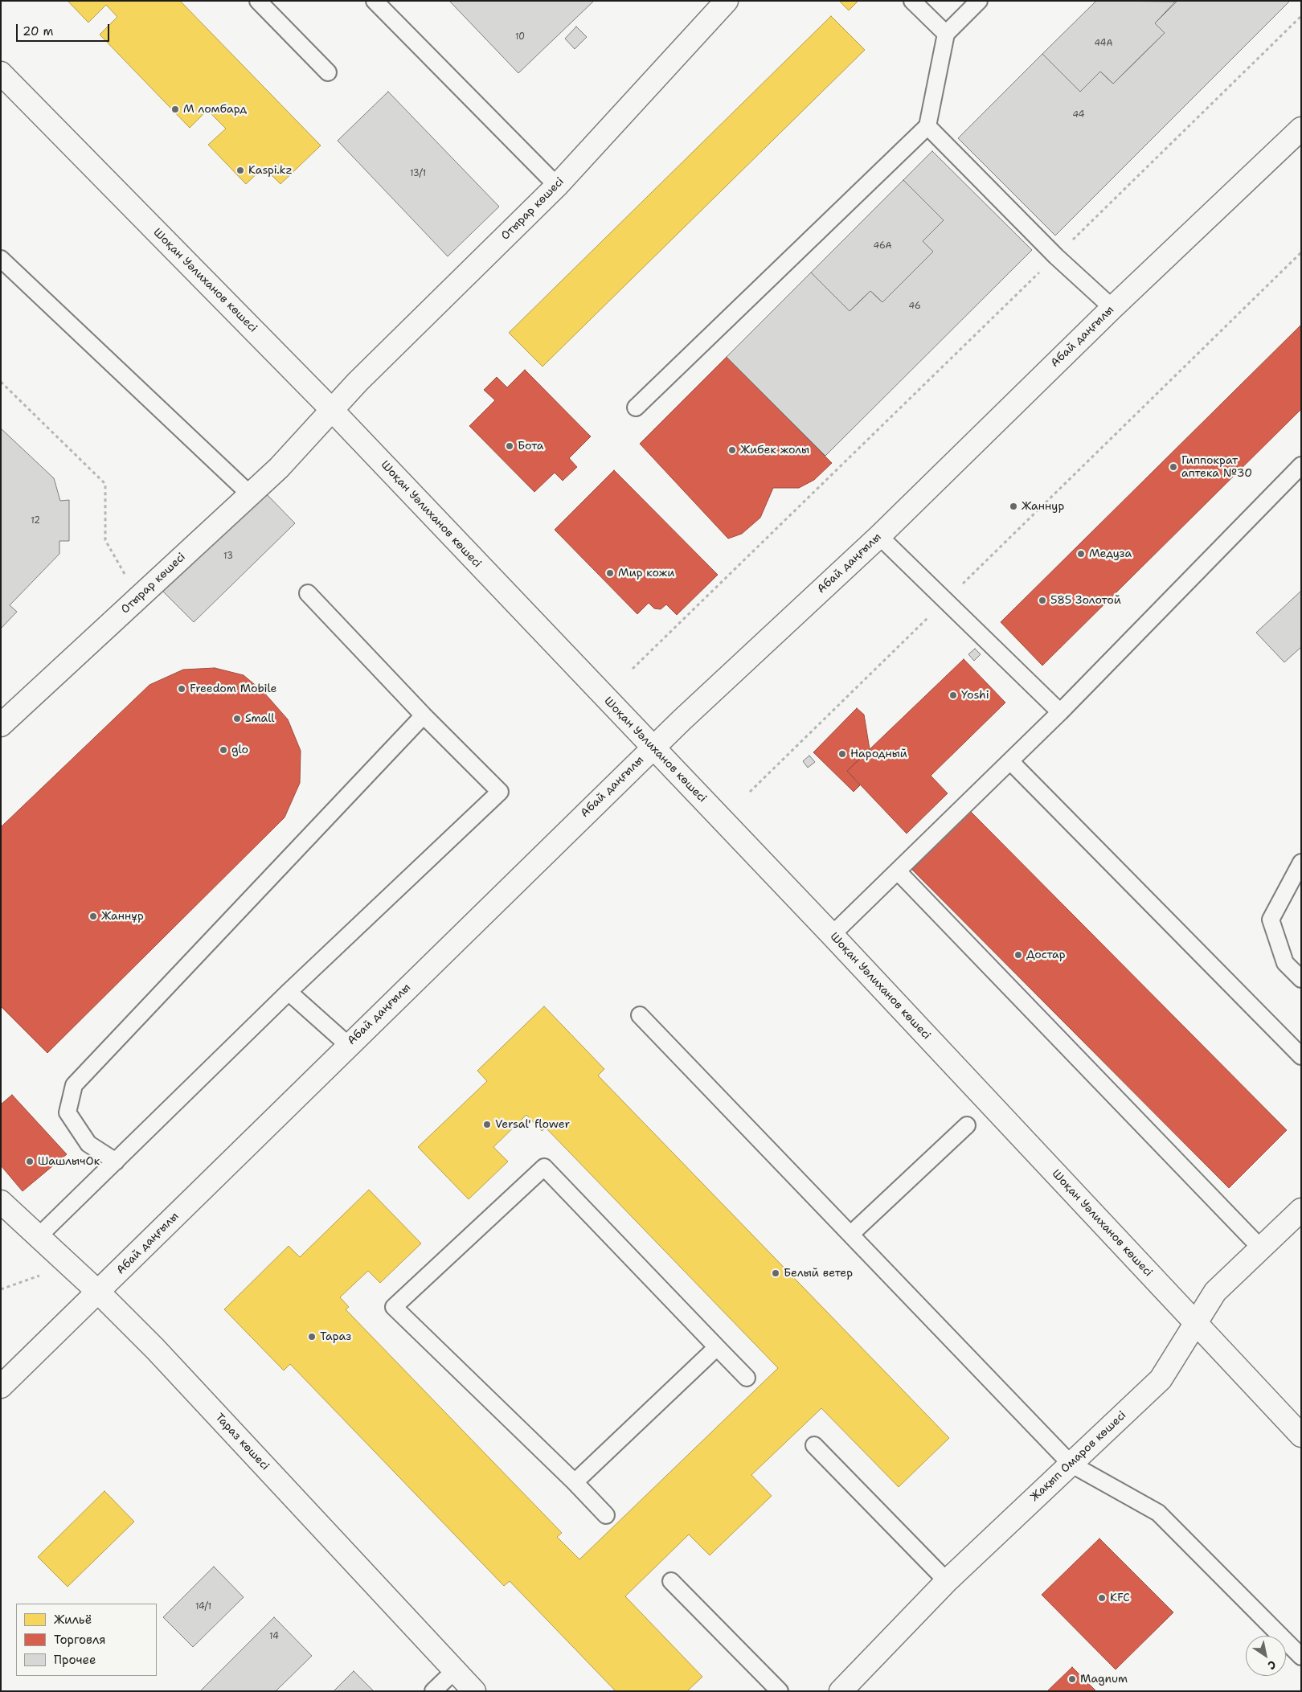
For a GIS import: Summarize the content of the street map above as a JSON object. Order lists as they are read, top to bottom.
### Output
{
  "streets": {
    "street": [
      "Отырар көшесі",
      "Шоқан Уәлиханов көшесі",
      "Абай даңғылы",
      "Тараз көшесі",
      "Жақып Омаров көшесі"
    ]
  },
  "crossings": [
    ["Отырар көшесі", "Шоқан Уәлиханов көшесі"],
    ["Шоқан Уәлиханов көшесі", "Абай даңғылы"],
    ["Шоқан Уәлиханов көшесі", "Жақып Омаров көшесі"],
    ["Абай даңғылы", "Тараз көшесі"]
  ],
  "places": [
    "М ломбард",
    "Kaspi.kz",
    "Бота",
    "Жибек жолы",
    "Гиппократ аптека №30",
    "Жаннур",
    "Медуза",
    "Мир кожи",
    "585 Золотой",
    "Freedom Mobile",
    "Yoshi",
    "Small",
    "glo",
    "Народный",
    "Жаннұр",
    "Достар",
    "Versal' flower",
    "ШашлычОк",
    "Белый ветер",
    "Тараз",
    "KFC",
    "Magnum"
  ],
  "house_numbers": [
    "10",
    "44А",
    "44",
    "13/1",
    "46А",
    "46",
    "12",
    "13",
    "14/1",
    "14"
  ],
  "legend": ["Жильё", "Торговля", "Прочее"],
  "scale_bar": "20 m",
  "north": "bottom right"
}
